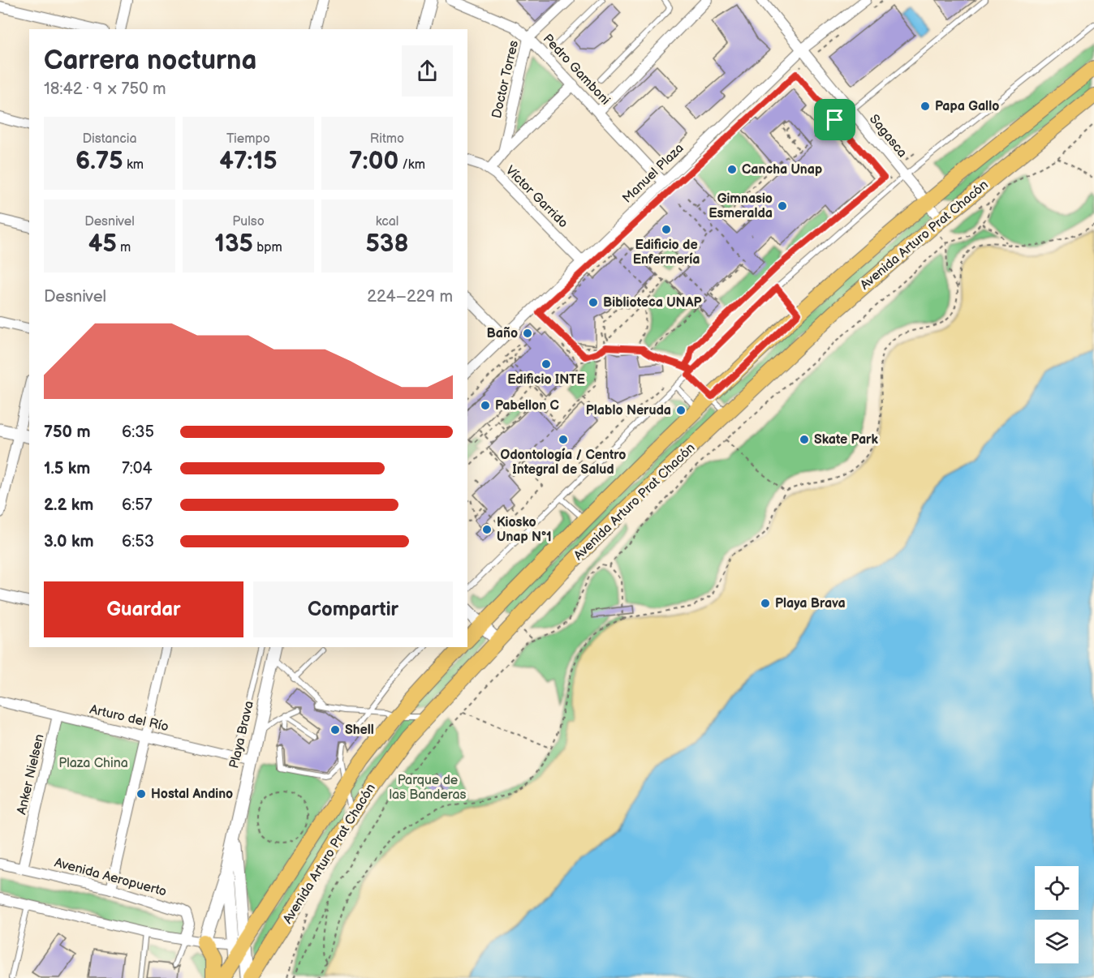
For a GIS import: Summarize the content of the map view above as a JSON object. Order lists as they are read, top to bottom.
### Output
{
  "streets": {
    "main road": ["Avenida Arturo Prat Chacón"],
    "street": [
      "Pedro Gamboni",
      "Doctor Torres",
      "Sagasca",
      "Manuel Plaza",
      "Víctor Garrido",
      "Arturo del Río",
      "Playa Brava",
      "Anker Nielsen",
      "Avenida Aeropuerto"
    ]
  },
  "crossings": [
    ["Pedro Gamboni", "Doctor Torres"],
    ["Pedro Gamboni", "Manuel Plaza"],
    ["Sagasca", "Manuel Plaza"],
    ["Sagasca", "Avenida Arturo Prat Chacón"],
    ["Manuel Plaza", "Víctor Garrido"],
    ["Avenida Arturo Prat Chacón", "Playa Brava"],
    ["Arturo del Río", "Playa Brava"],
    ["Arturo del Río", "Anker Nielsen"],
    ["Anker Nielsen", "Avenida Aeropuerto"]
  ],
  "parks": ["Plaza China", "Parque de las Banderas"],
  "places": [
    "Papa Gallo",
    "Cancha Unap",
    "Gimnasio Esmeralda",
    "Edificio de Enfermería",
    "Biblioteca UNAP",
    "Baño",
    "Edificio INTE",
    "Pabellon C",
    "Plablo Neruda",
    "Odontología / Centro Integral de Salud",
    "Skate Park",
    "Kiosko Unap N°1",
    "Playa Brava",
    "Shell",
    "Hostal Andino"
  ],
  "page": {
    "heading": ["Carrera nocturna", "18:42 · 9 × 750 m"],
    "stats": [
      ["Distancia", "6.75 km"],
      ["Tiempo", "47:15"],
      ["Ritmo", "7:00 /km"],
      ["Desnivel", "45 m"],
      ["Pulso", "135 bpm"],
      ["kcal", "538"]
    ],
    "chart": ["Desnivel", "224–229 m"],
    "list": [
      {
        "name": "750 m",
        "note": "6:35"
      },
      {
        "name": "1.5 km",
        "note": "7:04"
      },
      {
        "name": "2.2 km",
        "note": "6:57"
      },
      {
        "name": "3.0 km",
        "note": "6:53"
      }
    ],
    "buttons": ["Guardar", "Compartir"]
  }
}
